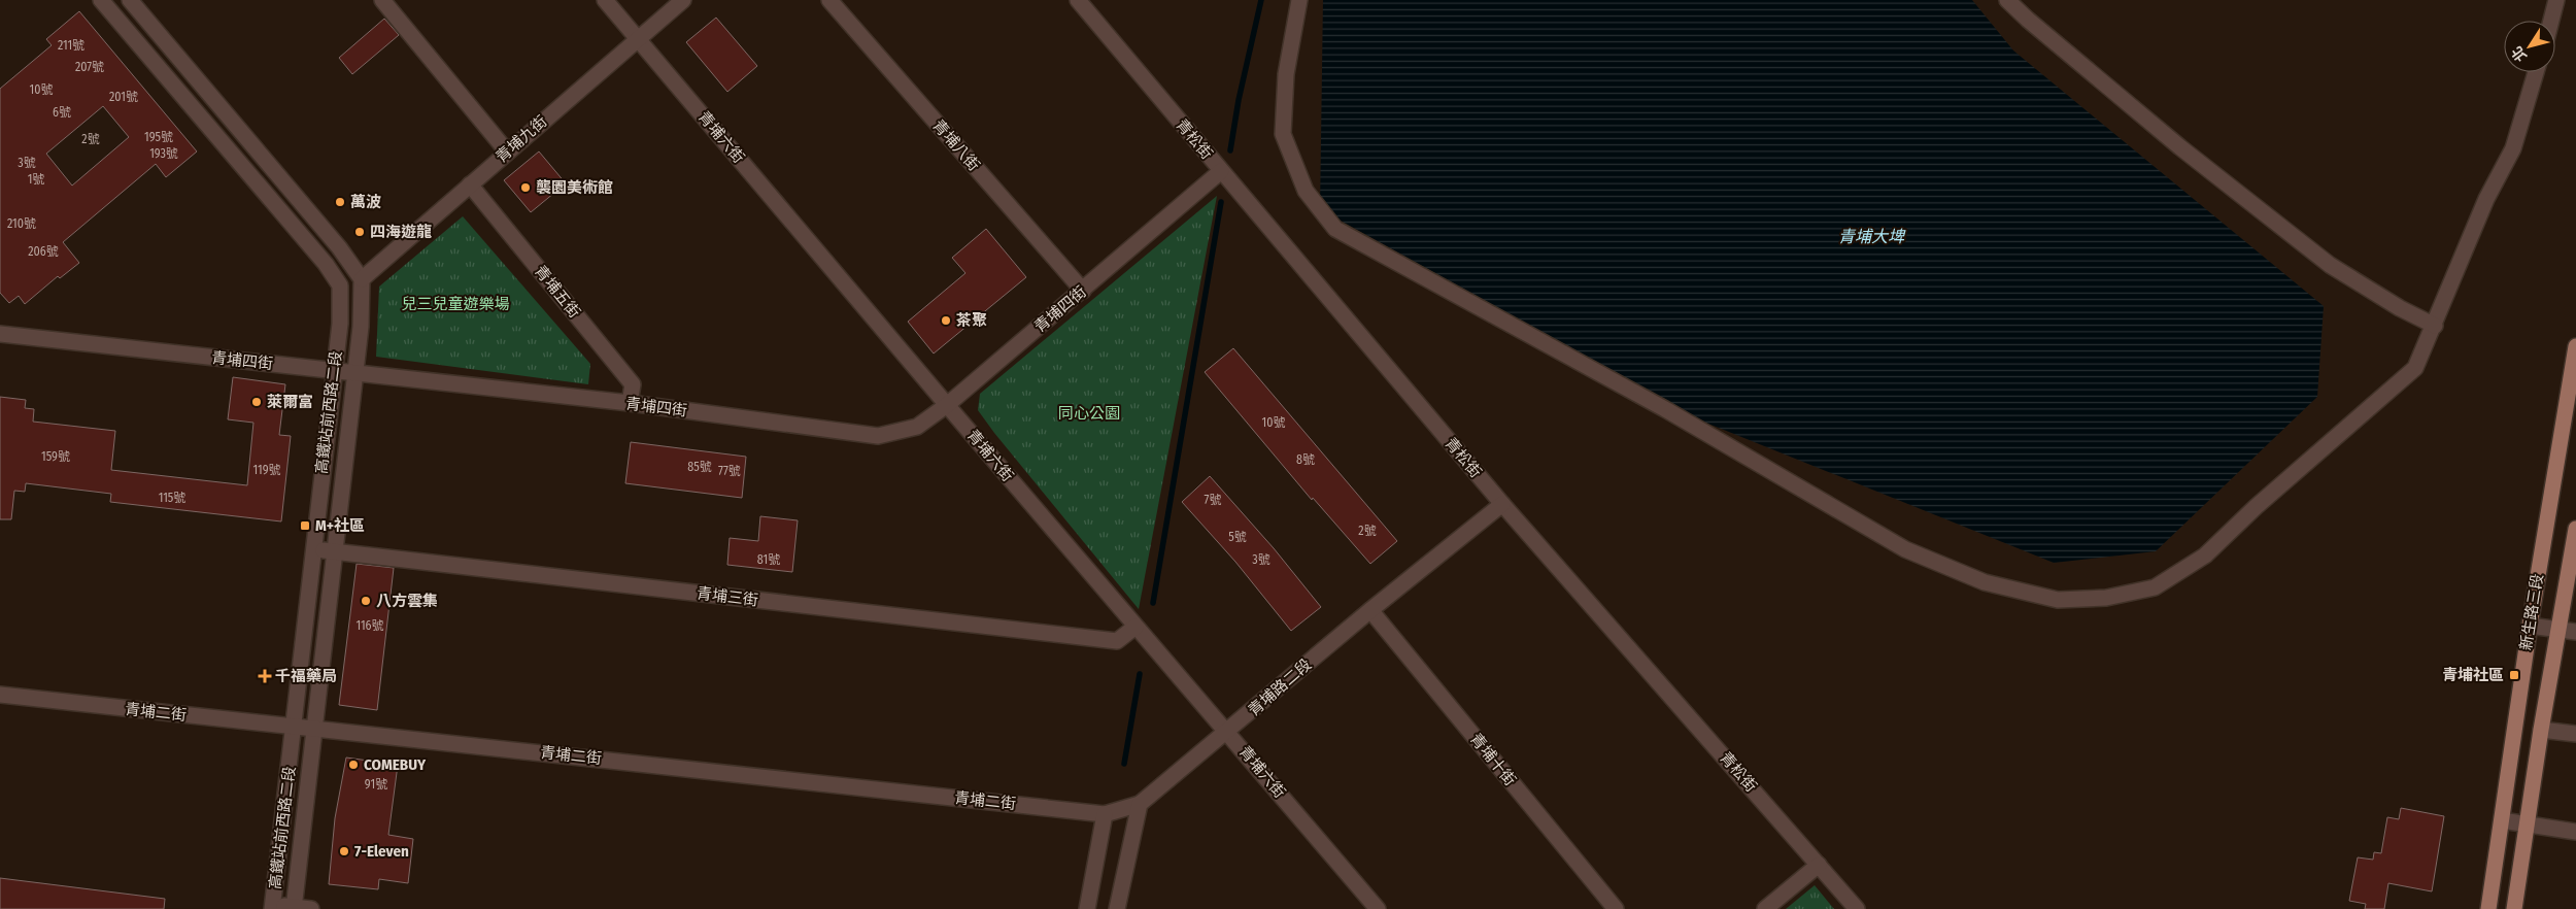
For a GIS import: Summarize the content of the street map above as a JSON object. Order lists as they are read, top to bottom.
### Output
{
  "streets": {
    "main road": ["新生路三段"],
    "street": [
      "青埔六街",
      "青埔九街",
      "青松街",
      "青埔八街",
      "青埔五街",
      "青埔四街",
      "高鐵站前西路二段",
      "青埔三街",
      "青埔路二段",
      "青埔二街",
      "青埔十街"
    ]
  },
  "crossings": [
    ["青埔六街", "青埔九街"],
    ["青埔六街", "青埔四街"],
    ["青埔六街", "青埔三街"],
    ["青埔六街", "青埔路二段"],
    ["青埔九街", "青埔五街"],
    ["青埔九街", "高鐵站前西路二段"],
    ["青松街", "青埔四街"],
    ["青松街", "青埔路二段"],
    ["青埔八街", "青埔四街"],
    ["青埔五街", "青埔四街"],
    ["青埔四街", "高鐵站前西路二段"],
    ["高鐵站前西路二段", "青埔三街"],
    ["高鐵站前西路二段", "青埔二街"],
    ["青埔路二段", "青埔二街"],
    ["青埔路二段", "青埔十街"]
  ],
  "water": ["青埔大埤"],
  "parks": ["兒三兒童遊樂場", "同心公園"],
  "places": {
    "other": [
      "襲園美術館",
      "萬波",
      "四海遊龍",
      "茶聚",
      "萊爾富",
      "八方雲集",
      "COMEBUY",
      "7-Eleven"
    ],
    "transit": ["M+社區", "青埔社區"],
    "health": ["千福藥局"]
  },
  "house_numbers": [
    "211號",
    "207號",
    "10號",
    "201號",
    "6號",
    "195號",
    "2號",
    "193號",
    "3號",
    "1號",
    "210號",
    "206號",
    "10號",
    "159號",
    "8號",
    "85號",
    "119號",
    "77號",
    "115號",
    "7號",
    "2號",
    "5號",
    "81號",
    "3號",
    "116號",
    "91號"
  ],
  "north": "bottom left"
}
